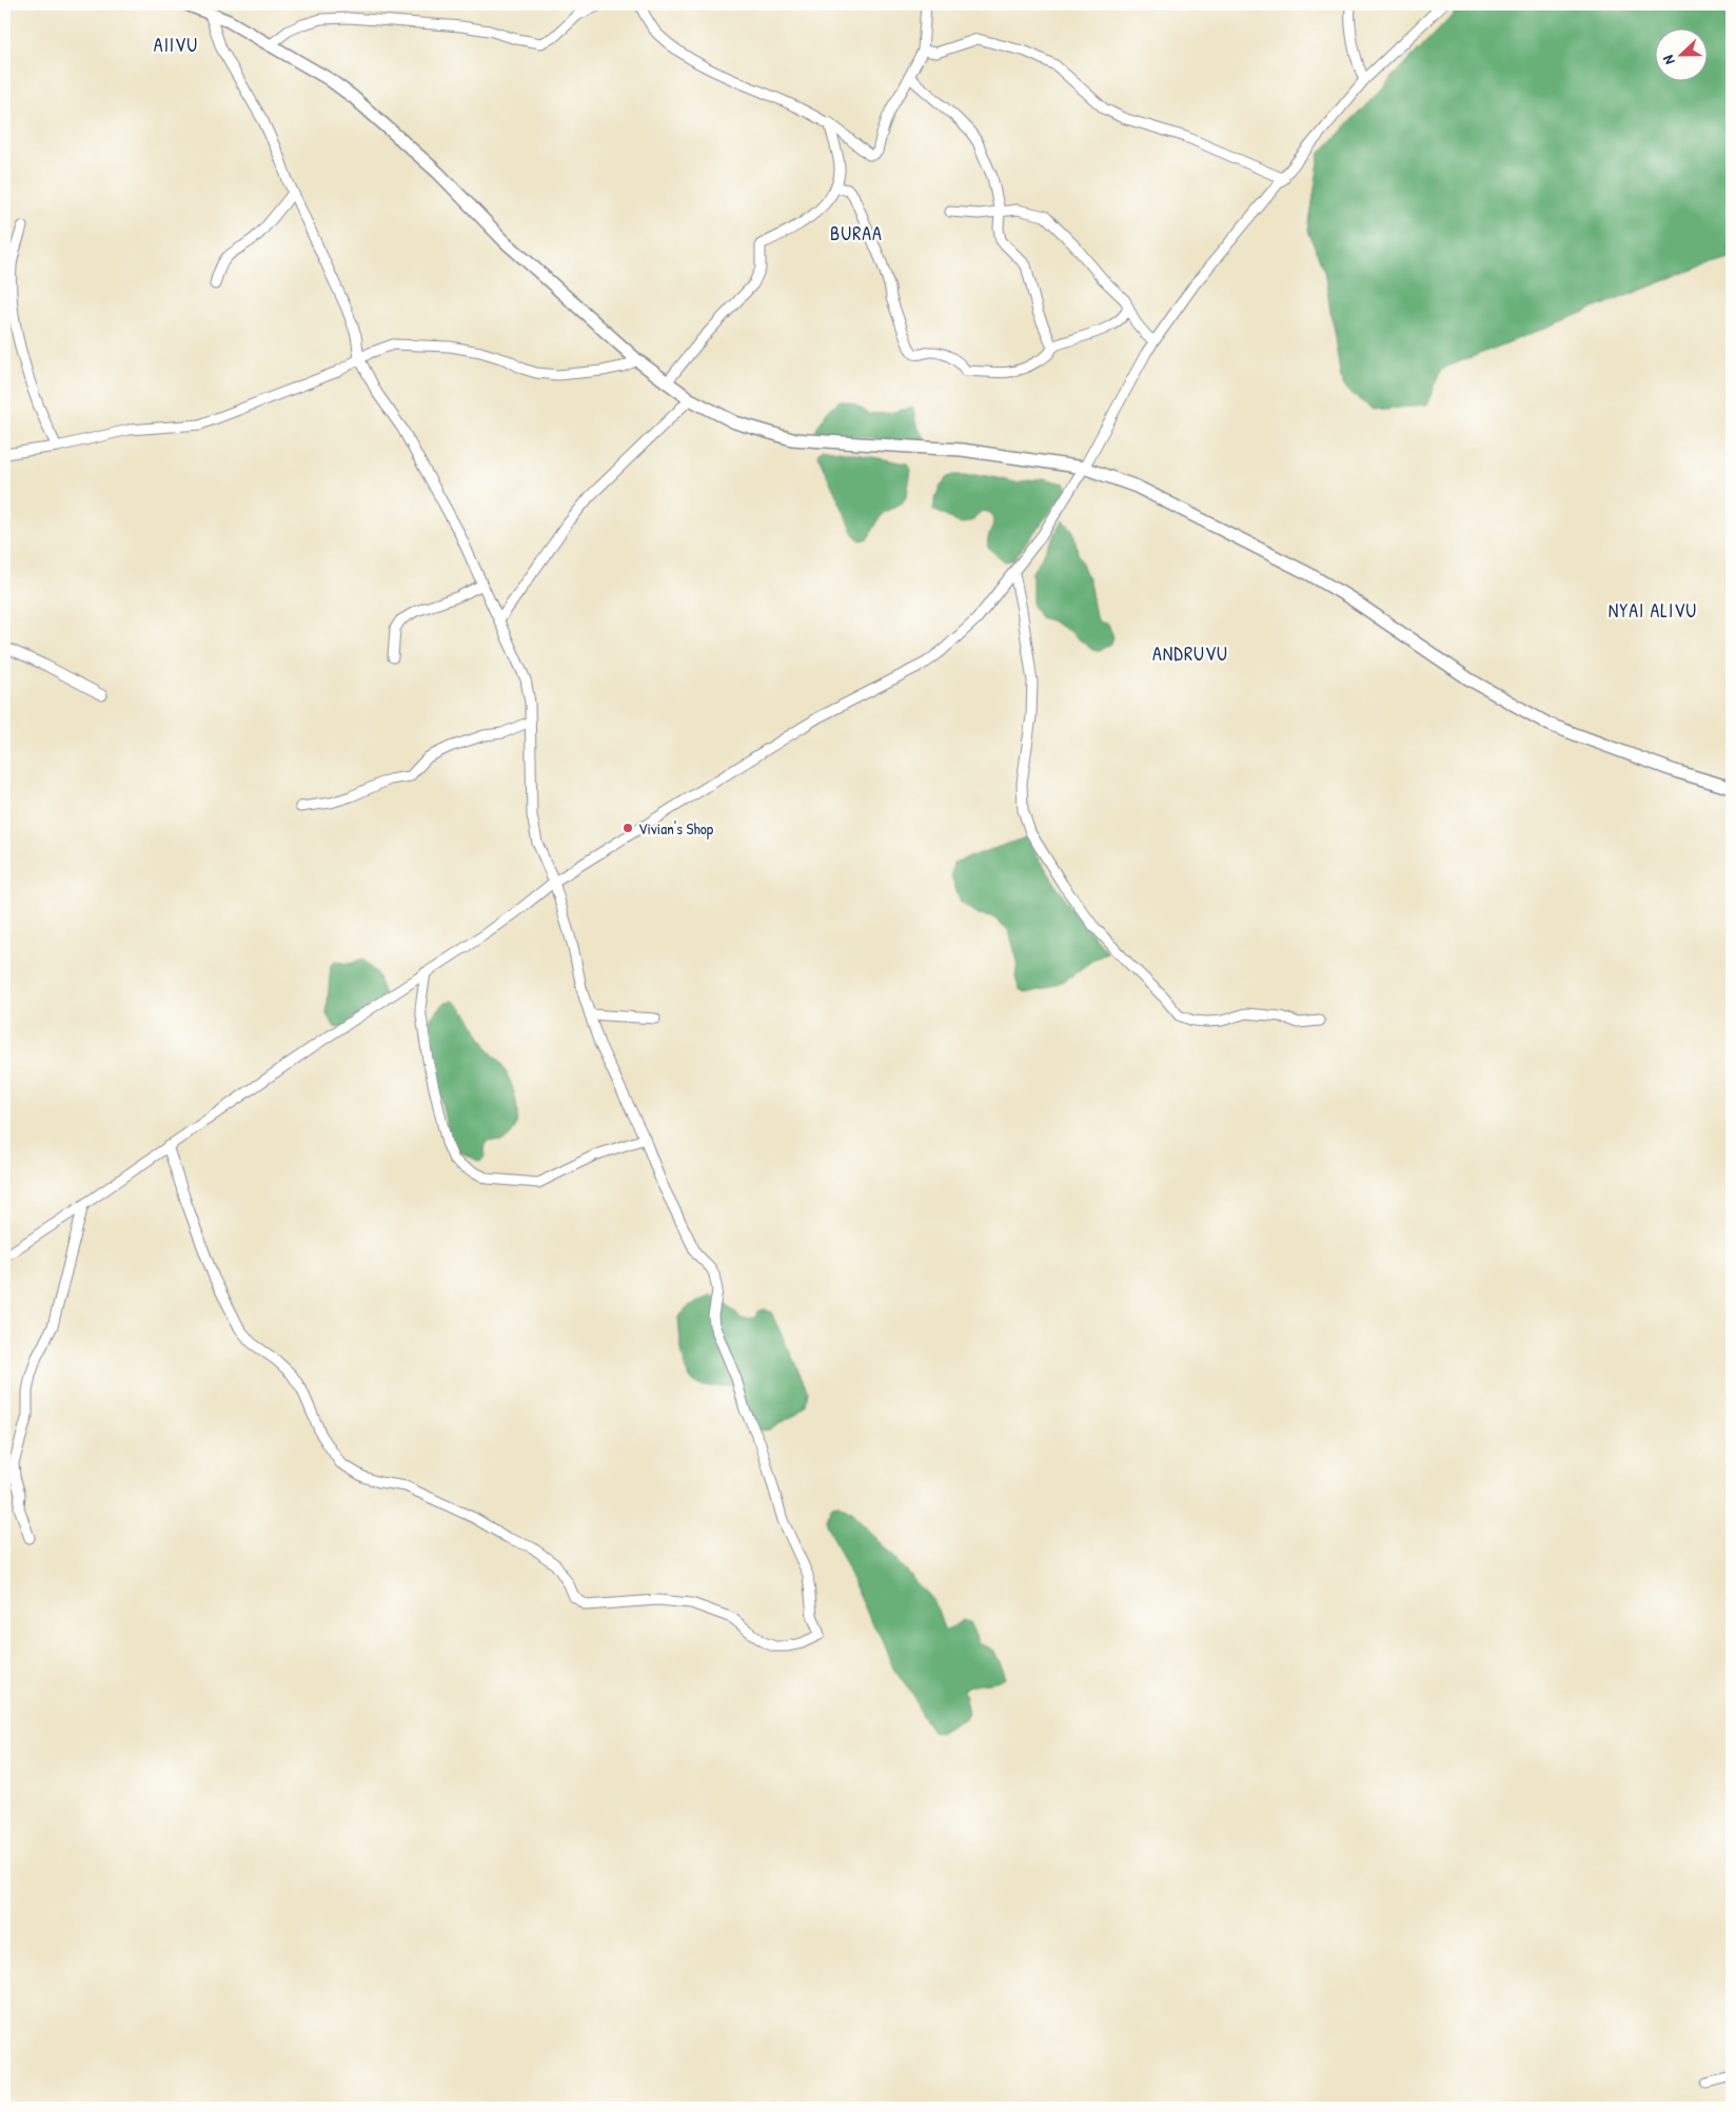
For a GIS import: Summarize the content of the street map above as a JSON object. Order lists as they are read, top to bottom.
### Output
{
  "districts": [
    "AIIVU",
    "BURAA",
    "NYAI ALIVU",
    "ANDRUVU"
  ],
  "places": ["Vivian's Shop"],
  "north": "left"
}
